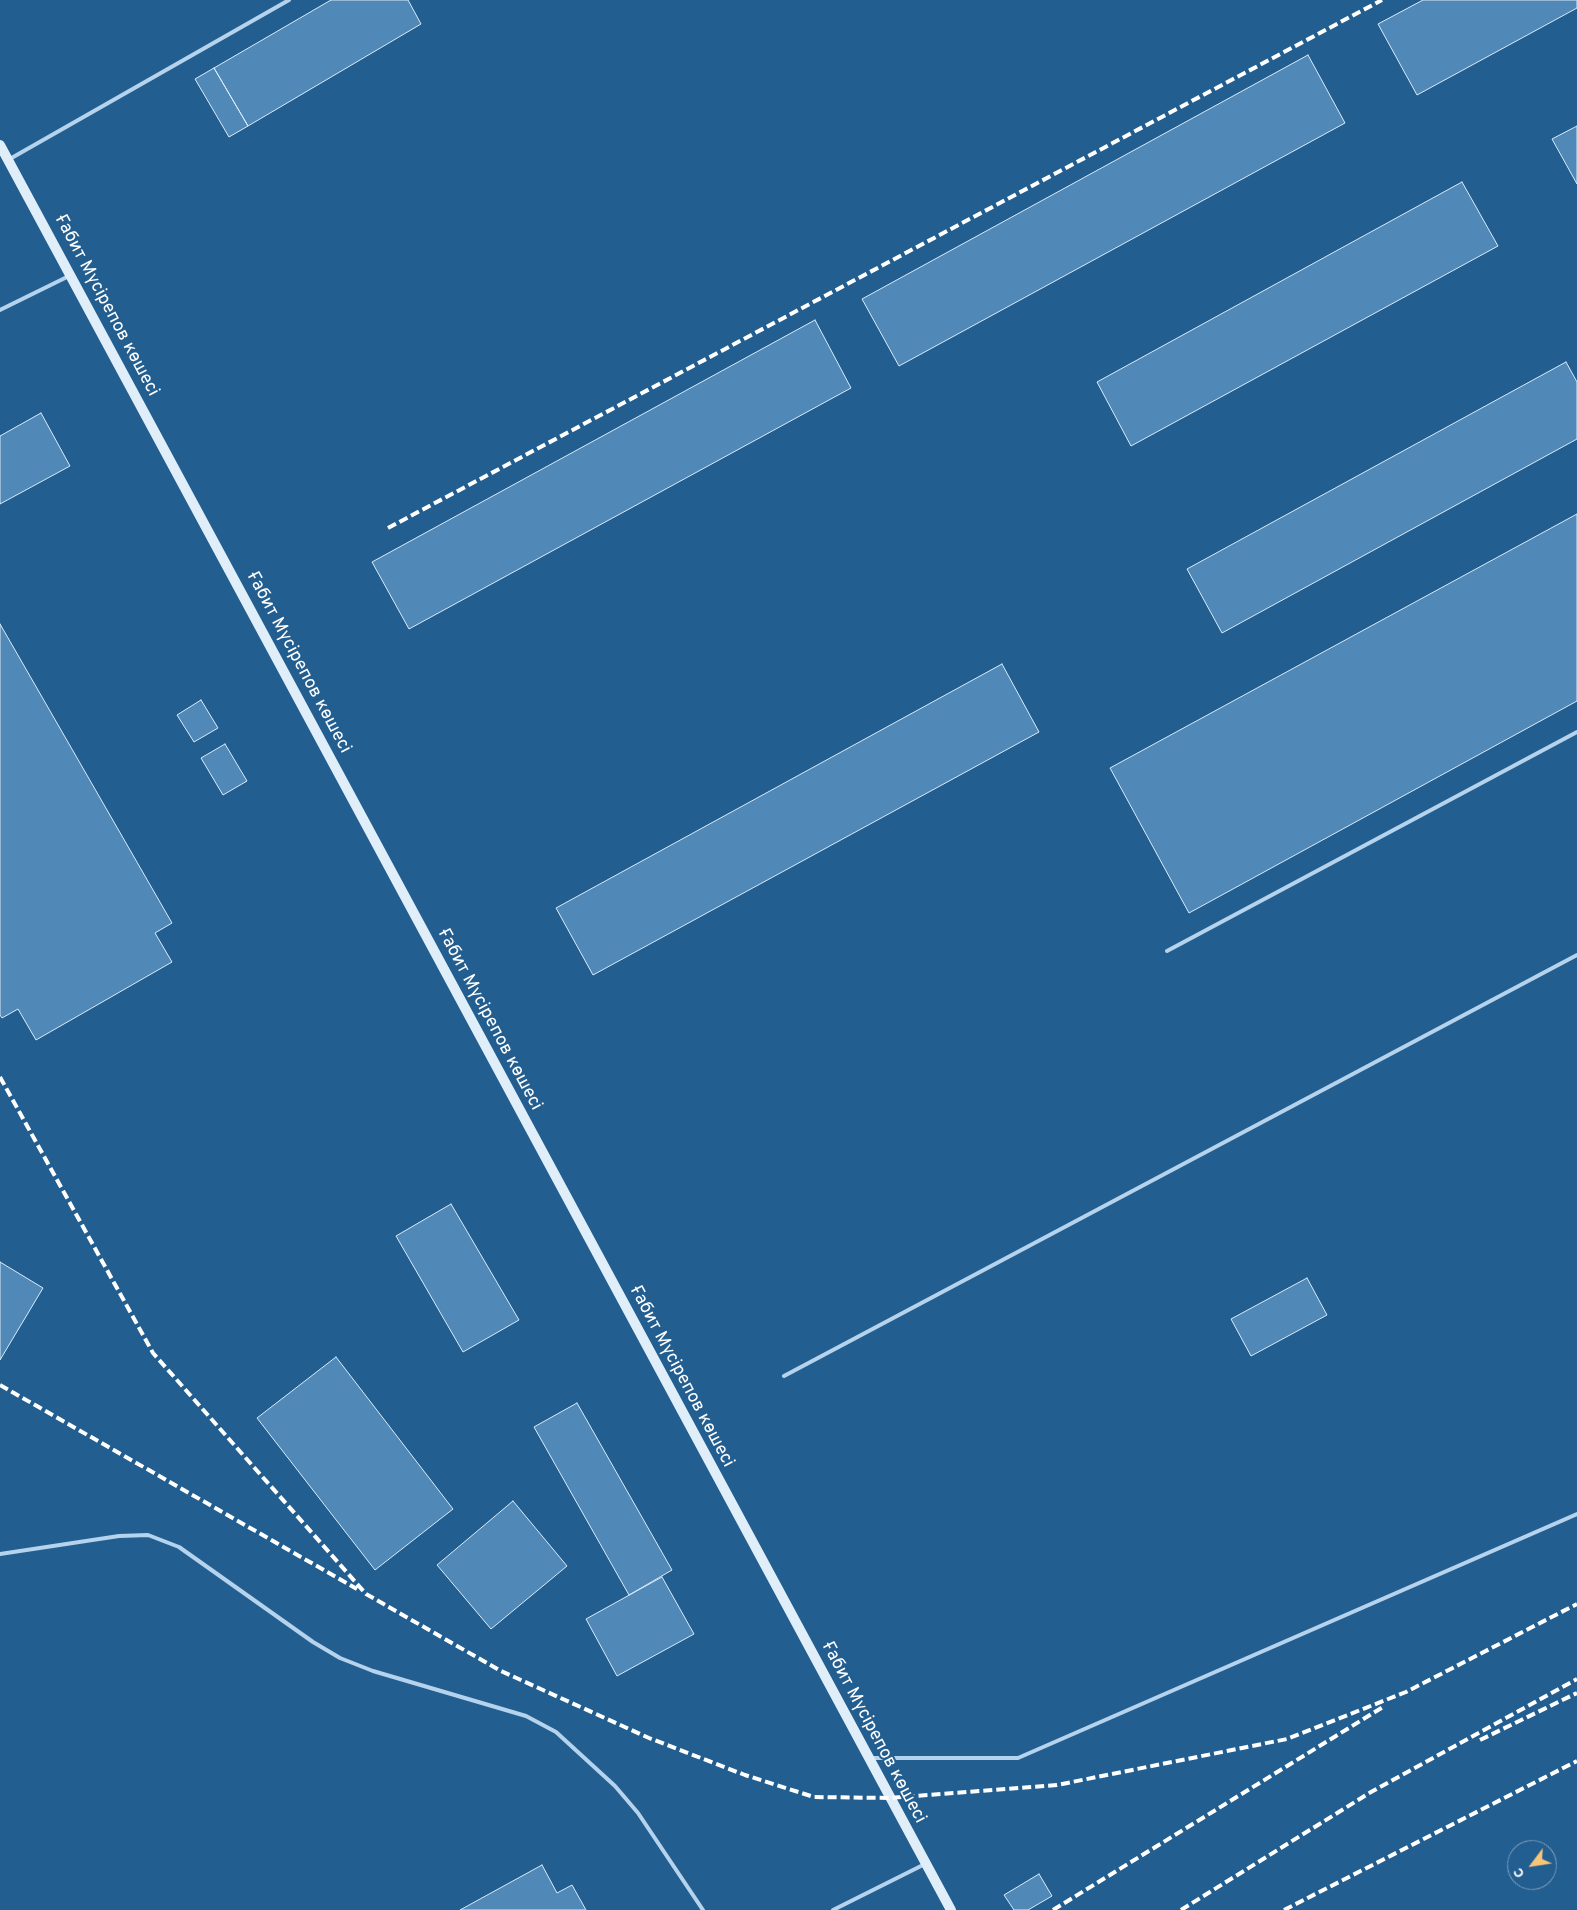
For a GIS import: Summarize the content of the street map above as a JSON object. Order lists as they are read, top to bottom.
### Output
{
  "streets": {
    "main road": ["Ғабит Мүсірепов көшесі"]
  },
  "north": "bottom left"
}
